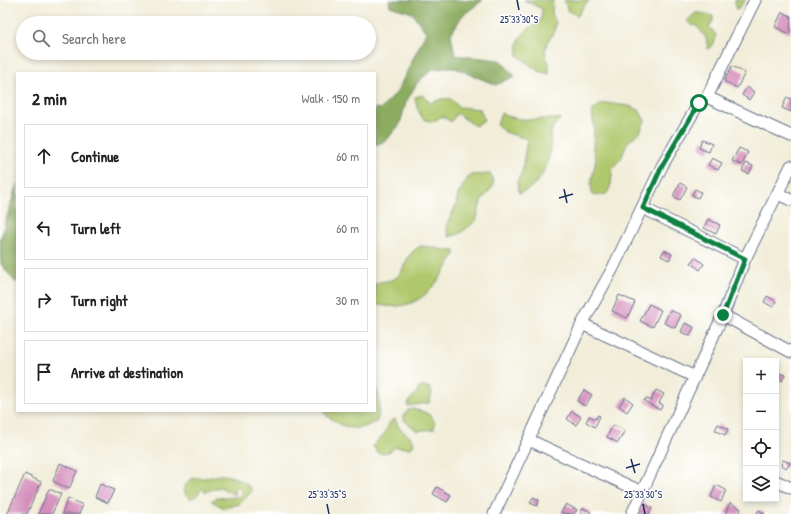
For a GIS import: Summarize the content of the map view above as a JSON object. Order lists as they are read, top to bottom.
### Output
{
  "page": {
    "search": "Search here",
    "heading": ["2 min", "Walk · 150 m"],
    "list": [
      ["Continue", "60 m"],
      ["Turn left", "60 m"],
      ["Turn right", "30 m"],
      "Arrive at destination"
    ],
    "map_buttons": ["+", "−"]
  },
  "coordinates": ["25°33'30\"S", "25°33'35\"S"]
}
